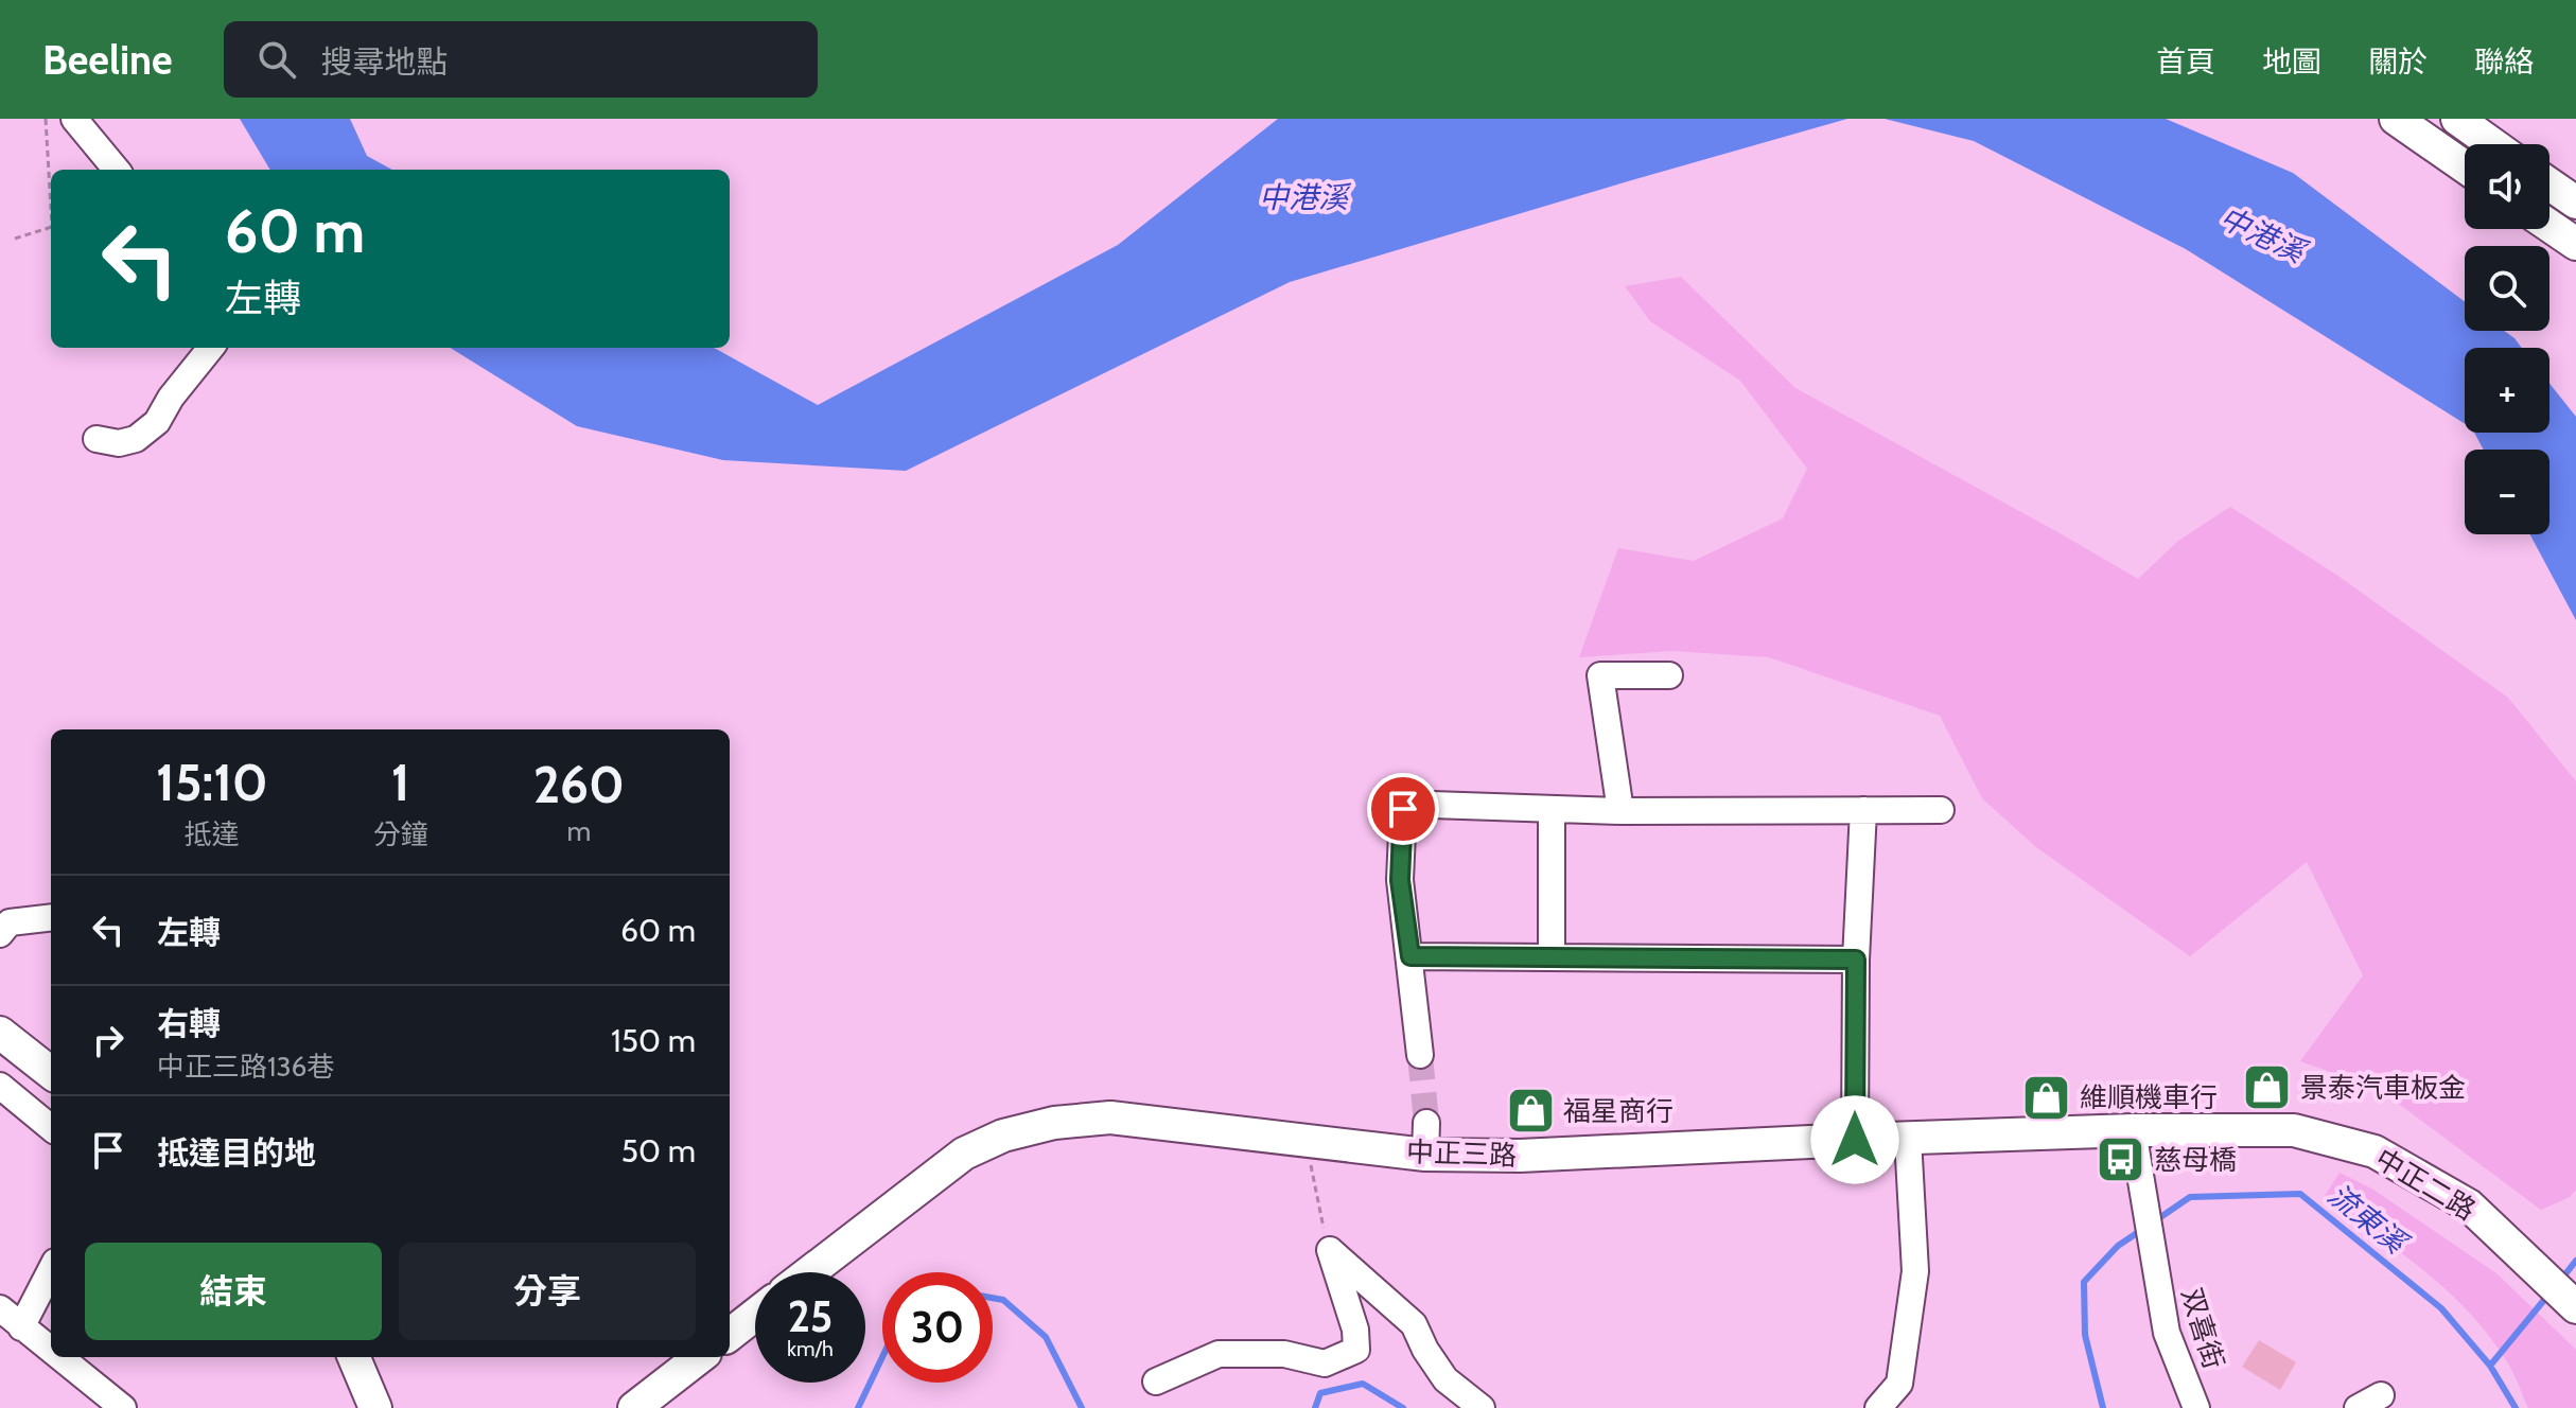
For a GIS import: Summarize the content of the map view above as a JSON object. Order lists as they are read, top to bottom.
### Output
{
  "streets": {
    "main road": ["中正三路", "中正二路"],
    "street": ["双喜街"]
  },
  "crossings": [
    ["中正三路", "中正二路"],
    ["中正三路", "双喜街"]
  ],
  "water": ["中港溪", "流東溪"],
  "places": {
    "shop": ["景泰汽車板金", "維順機車行", "福星商行"],
    "bus stop": ["慈母橋"]
  },
  "page": {
    "header": "Beeline",
    "search": "搜尋地點",
    "nav": [
      "首頁",
      "地圖",
      "關於",
      "聯絡"
    ],
    "map_buttons": ["+", "−"],
    "turn": ["60 m", "左轉"],
    "eta": [
      "15:10",
      "抵達",
      "1",
      "分鐘",
      "260",
      "m"
    ],
    "list": [
      {
        "name": "左轉",
        "value": "60 m"
      },
      {
        "name": "右轉",
        "note": "中正三路136巷",
        "value": "150 m"
      },
      {
        "name": "抵達目的地",
        "value": "50 m"
      }
    ],
    "buttons": ["結束", "分享"],
    "speed": "25 km/h",
    "limit": "30"
  }
}
